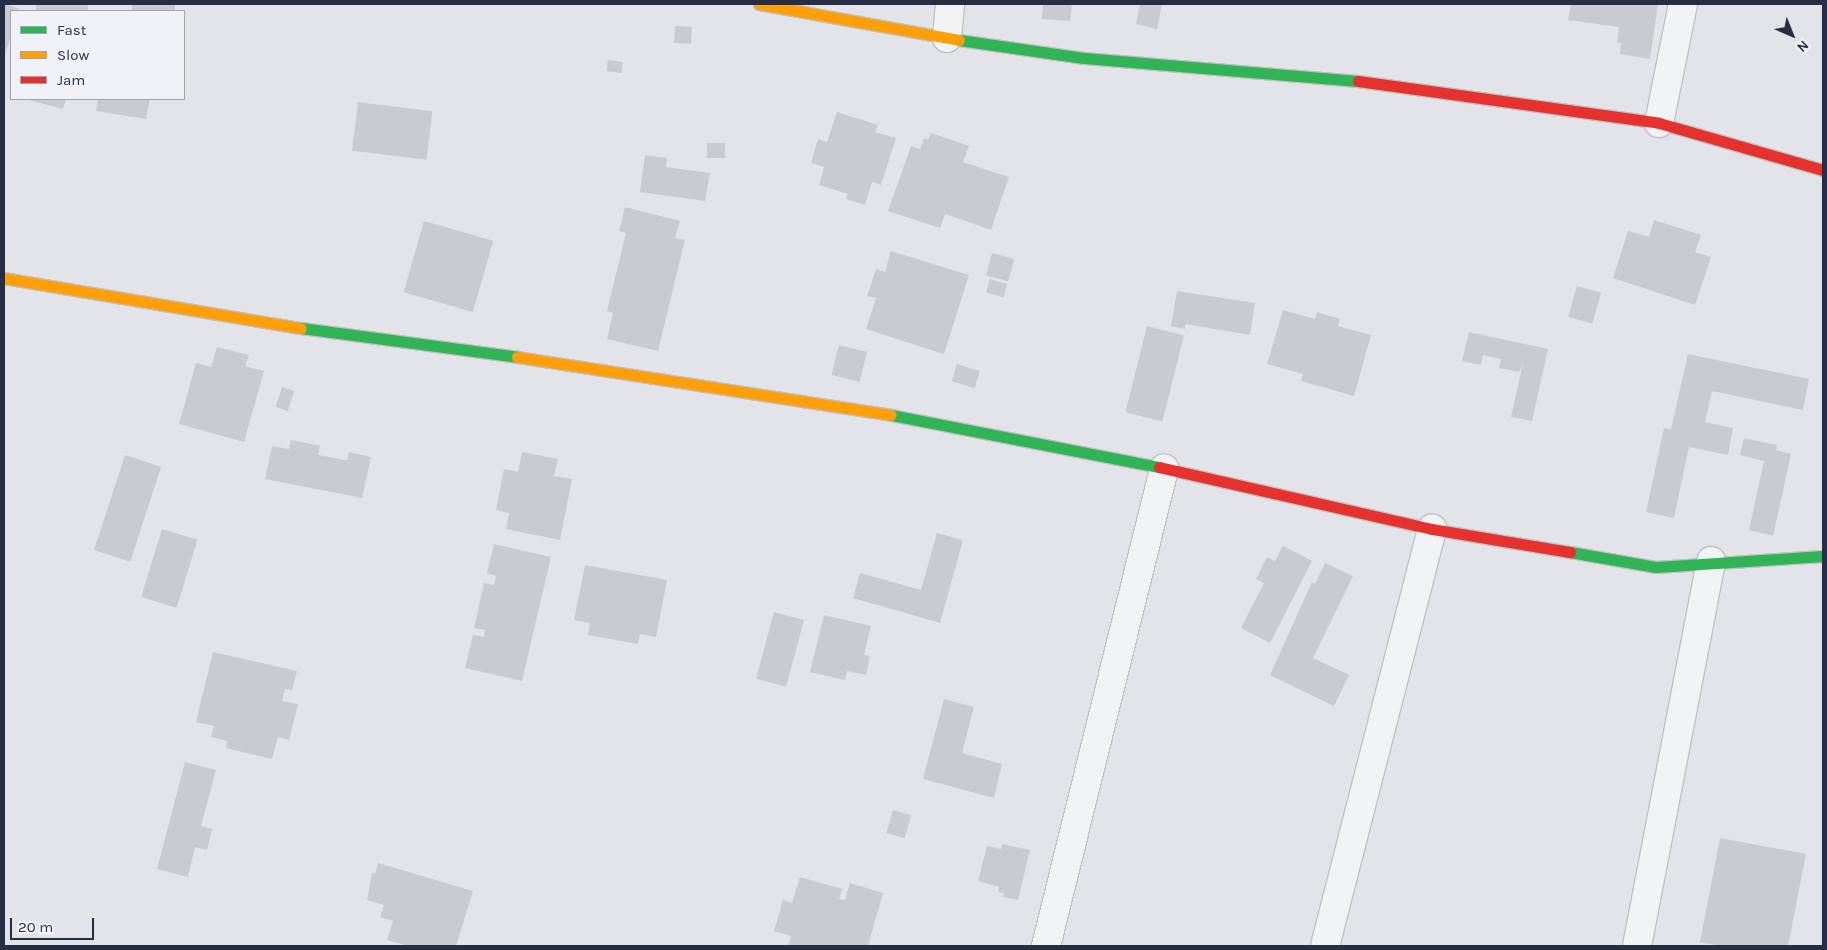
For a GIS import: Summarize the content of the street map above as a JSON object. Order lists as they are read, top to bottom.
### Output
{
  "legend": ["Fast", "Slow", "Jam"],
  "scale_bar": "20 m",
  "north": "bottom right"
}
